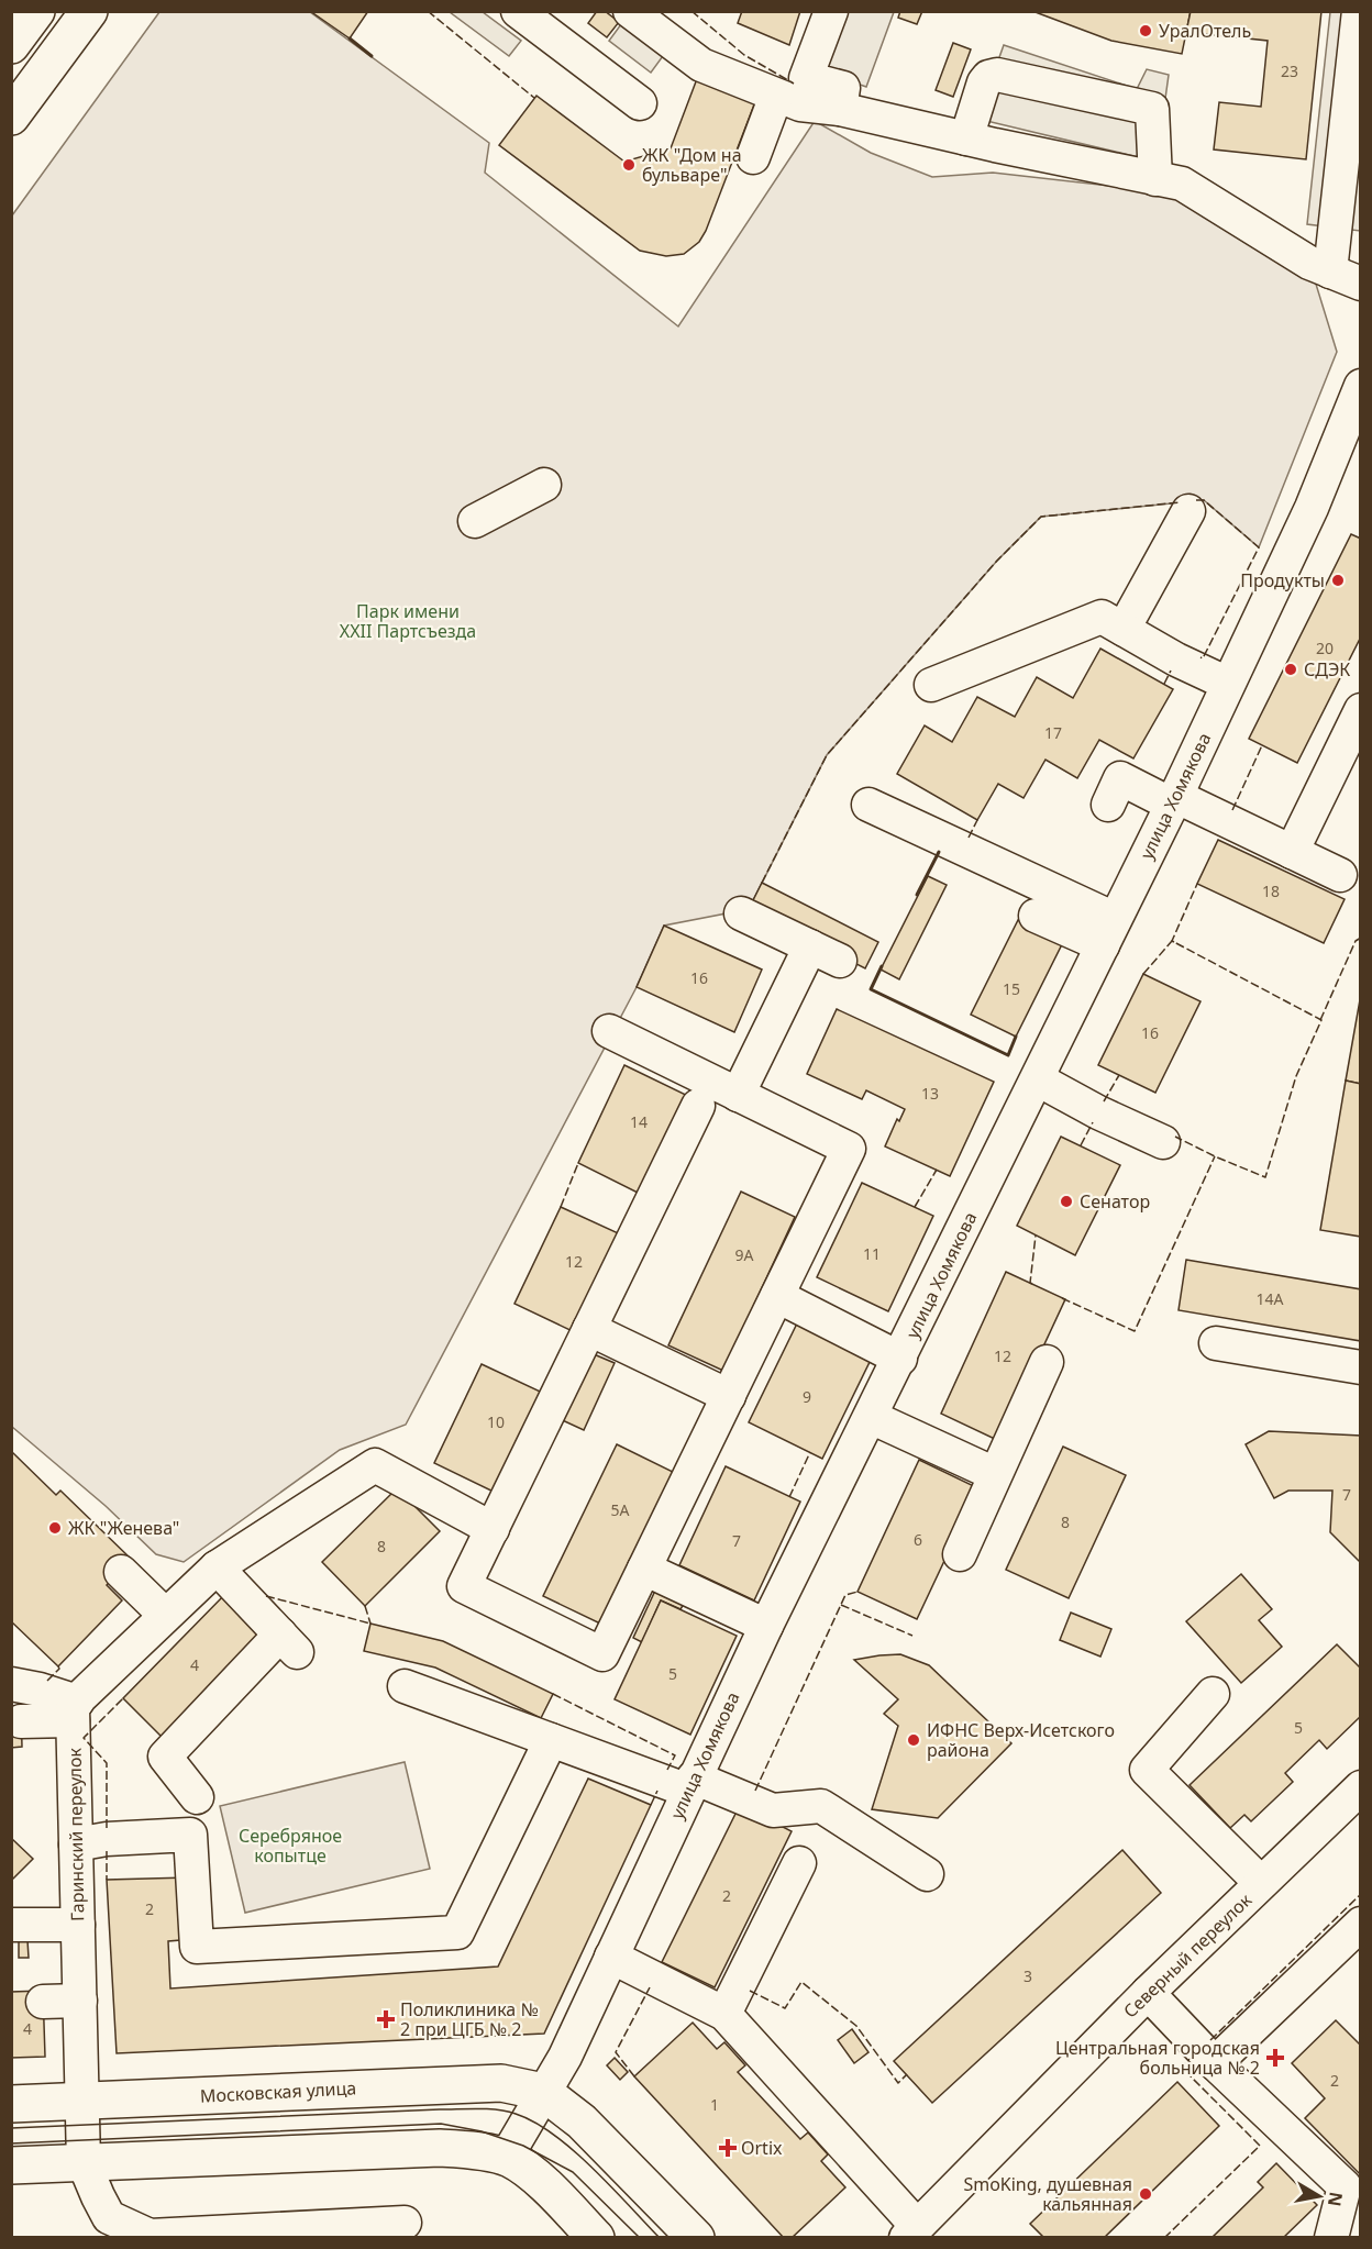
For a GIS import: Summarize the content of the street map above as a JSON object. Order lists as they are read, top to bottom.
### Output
{
  "streets": {
    "main road": ["Московская улица"],
    "street": ["улица Хомякова", "Гаринский переулок", "Северный переулок"]
  },
  "crossings": [
    ["улица Хомякова", "Московская улица"],
    ["Гаринский переулок", "Московская улица"]
  ],
  "parks": ["Парк имени XXII Партсъезда", "Серебряное копытце"],
  "places": {
    "other": [
      "УралОтель",
      "ЖК \"Дом на бульваре\"",
      "Продукты",
      "СДЭК",
      "Сенатор",
      "ЖК \"Женева\"",
      "ИФНС Верх-Исетского района",
      "SmoKing, душевная кальянная"
    ],
    "health": ["Поликлиника № 2 при ЦГБ № 2", "Центральная городская больница № 2", "Ortix"]
  },
  "house_numbers": [
    "23",
    "20",
    "17",
    "18",
    "16",
    "15",
    "16",
    "13",
    "14",
    "11",
    "9А",
    "12",
    "14А",
    "12",
    "9",
    "10",
    "7",
    "5А",
    "8",
    "6",
    "7",
    "8",
    "4",
    "5",
    "5",
    "2",
    "2",
    "3",
    "4",
    "2",
    "1"
  ],
  "north": "right"
}
